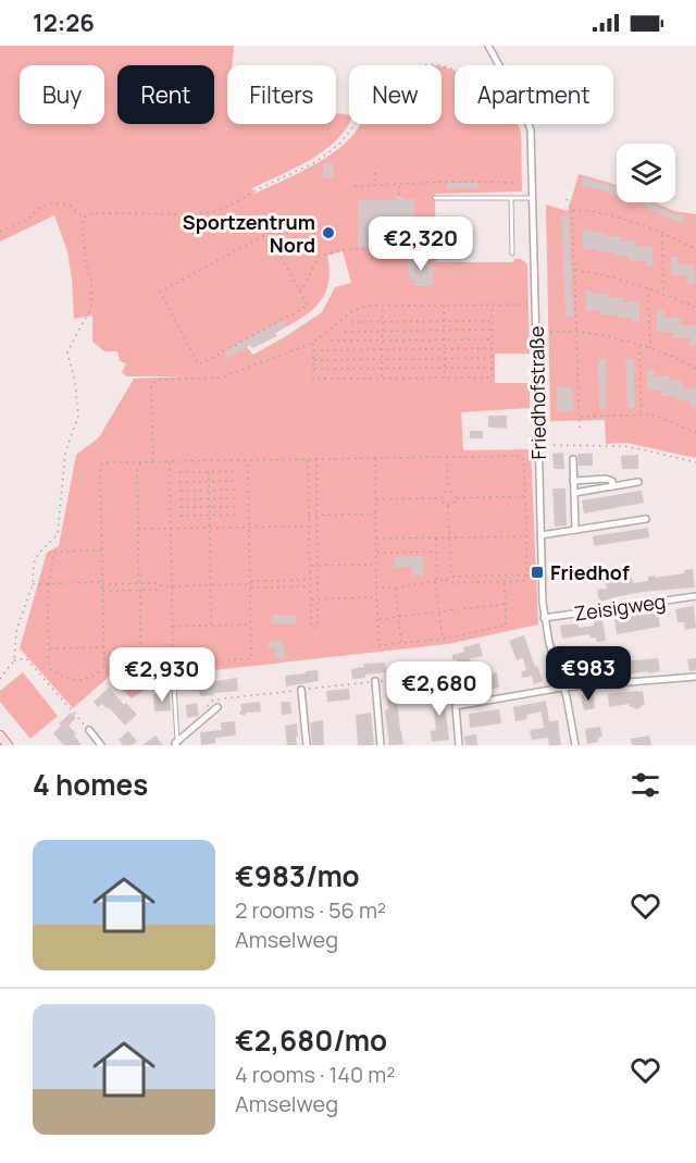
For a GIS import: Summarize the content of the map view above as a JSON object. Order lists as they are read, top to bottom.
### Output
{
  "streets": {
    "street": ["Friedhofstraße", "Zeisigweg"]
  },
  "crossings": [
    ["Friedhofstraße", "Zeisigweg"]
  ],
  "places": {
    "other": ["Sportzentrum Nord"],
    "transit": ["Friedhof"]
  },
  "page": {
    "status": "12:26",
    "chip": [
      "Buy",
      "Rent",
      "Filters",
      "New",
      "Apartment"
    ],
    "price": [
      "€2,320",
      "€983",
      "€2,930",
      "€2,680"
    ],
    "heading": "4 homes",
    "list": [
      {
        "name": "€983/mo",
        "note": "2 rooms · 56 m² · Amselweg"
      },
      {
        "name": "€2,680/mo",
        "note": "4 rooms · 140 m² · Amselweg"
      }
    ]
  }
}
